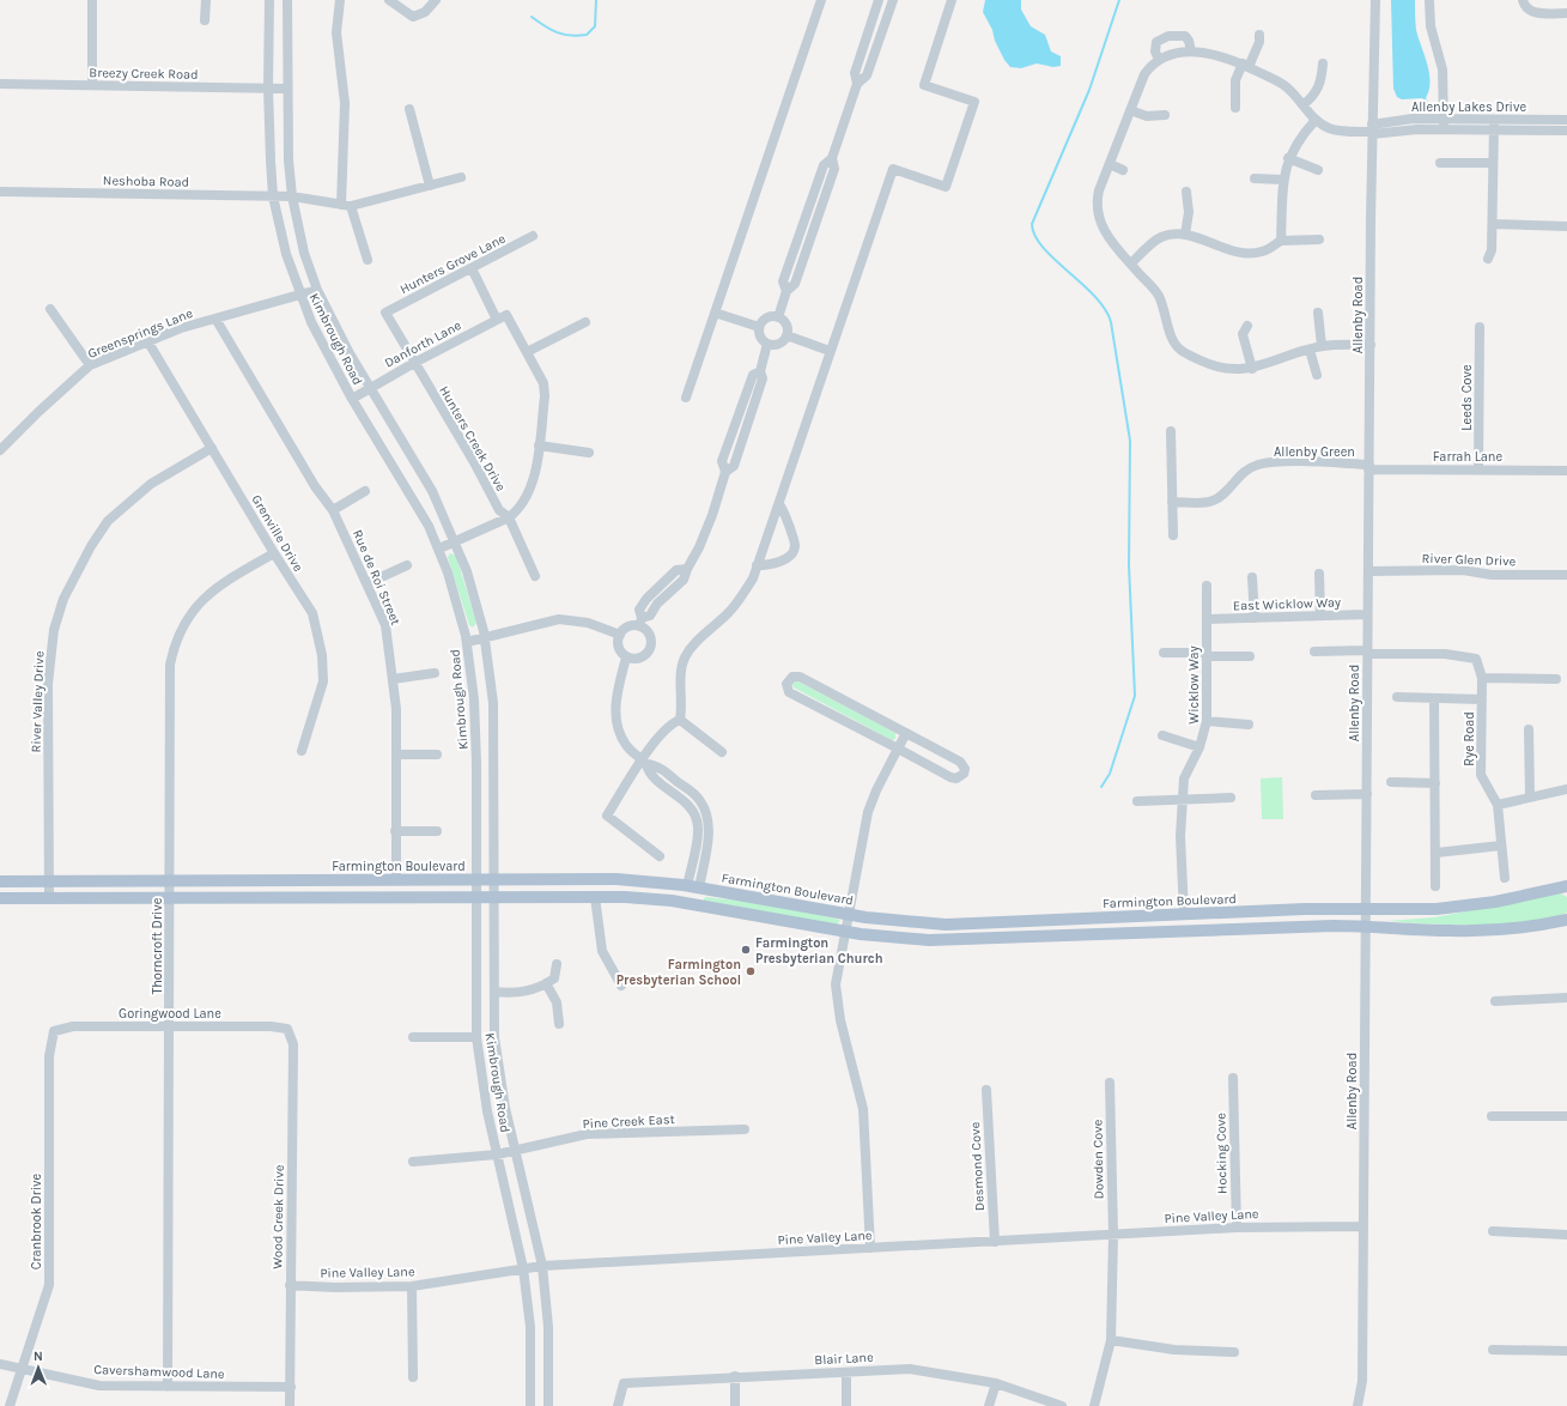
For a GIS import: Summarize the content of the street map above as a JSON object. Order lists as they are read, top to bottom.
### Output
{
  "streets": {
    "main road": ["Farmington Boulevard"],
    "street": [
      "Breezy Creek Road",
      "Allenby Lakes Drive",
      "Neshoba Road",
      "Hunters Grove Lane",
      "Allenby Road",
      "Greensprings Lane",
      "Kimbrough Road",
      "Danforth Lane",
      "Leeds Cove",
      "Hunters Creek Drive",
      "Allenby Green",
      "Farrah Lane",
      "Grenville Drive",
      "River Glen Drive",
      "Rue de Roi Street",
      "East Wicklow Way",
      "Wicklow Way",
      "River Valley Drive",
      "Rye Road",
      "Thorncroft Drive",
      "Goringwood Lane",
      "Pine Creek East",
      "Hocking Cove",
      "Dowden Cove",
      "Desmond Cove",
      "Pine Valley Lane",
      "Wood Creek Drive",
      "Cranbrook Drive",
      "Blair Lane",
      "Cavershamwood Lane"
    ]
  },
  "crossings": [
    ["Breezy Creek Road", "Kimbrough Road"],
    ["Allenby Lakes Drive", "Allenby Road"],
    ["Neshoba Road", "Kimbrough Road"],
    ["Hunters Grove Lane", "Hunters Creek Drive"],
    ["Allenby Road", "Allenby Green"],
    ["Allenby Road", "Farrah Lane"],
    ["Allenby Road", "River Glen Drive"],
    ["Allenby Road", "East Wicklow Way"],
    ["Allenby Road", "Rye Road"],
    ["Allenby Road", "Farmington Boulevard"],
    ["Allenby Road", "Pine Valley Lane"],
    ["Greensprings Lane", "Kimbrough Road"],
    ["Greensprings Lane", "Grenville Drive"],
    ["Greensprings Lane", "Rue de Roi Street"],
    ["Kimbrough Road", "Danforth Lane"],
    ["Kimbrough Road", "Farmington Boulevard"],
    ["Kimbrough Road", "Pine Creek East"],
    ["Kimbrough Road", "Pine Valley Lane"],
    ["Danforth Lane", "Hunters Creek Drive"],
    ["Leeds Cove", "Farrah Lane"],
    ["Allenby Green", "Farrah Lane"],
    ["Grenville Drive", "River Valley Drive"],
    ["Grenville Drive", "Thorncroft Drive"],
    ["Rue de Roi Street", "Farmington Boulevard"],
    ["East Wicklow Way", "Wicklow Way"],
    ["Wicklow Way", "Farmington Boulevard"],
    ["River Valley Drive", "Farmington Boulevard"],
    ["Farmington Boulevard", "Thorncroft Drive"],
    ["Thorncroft Drive", "Goringwood Lane"],
    ["Thorncroft Drive", "Cavershamwood Lane"],
    ["Goringwood Lane", "Wood Creek Drive"],
    ["Goringwood Lane", "Cranbrook Drive"],
    ["Hocking Cove", "Pine Valley Lane"],
    ["Dowden Cove", "Pine Valley Lane"],
    ["Desmond Cove", "Pine Valley Lane"],
    ["Pine Valley Lane", "Wood Creek Drive"],
    ["Wood Creek Drive", "Cavershamwood Lane"],
    ["Cranbrook Drive", "Cavershamwood Lane"]
  ],
  "places": ["Farmington Presbyterian Church", "Farmington Presbyterian School"],
  "north": "top"
}
